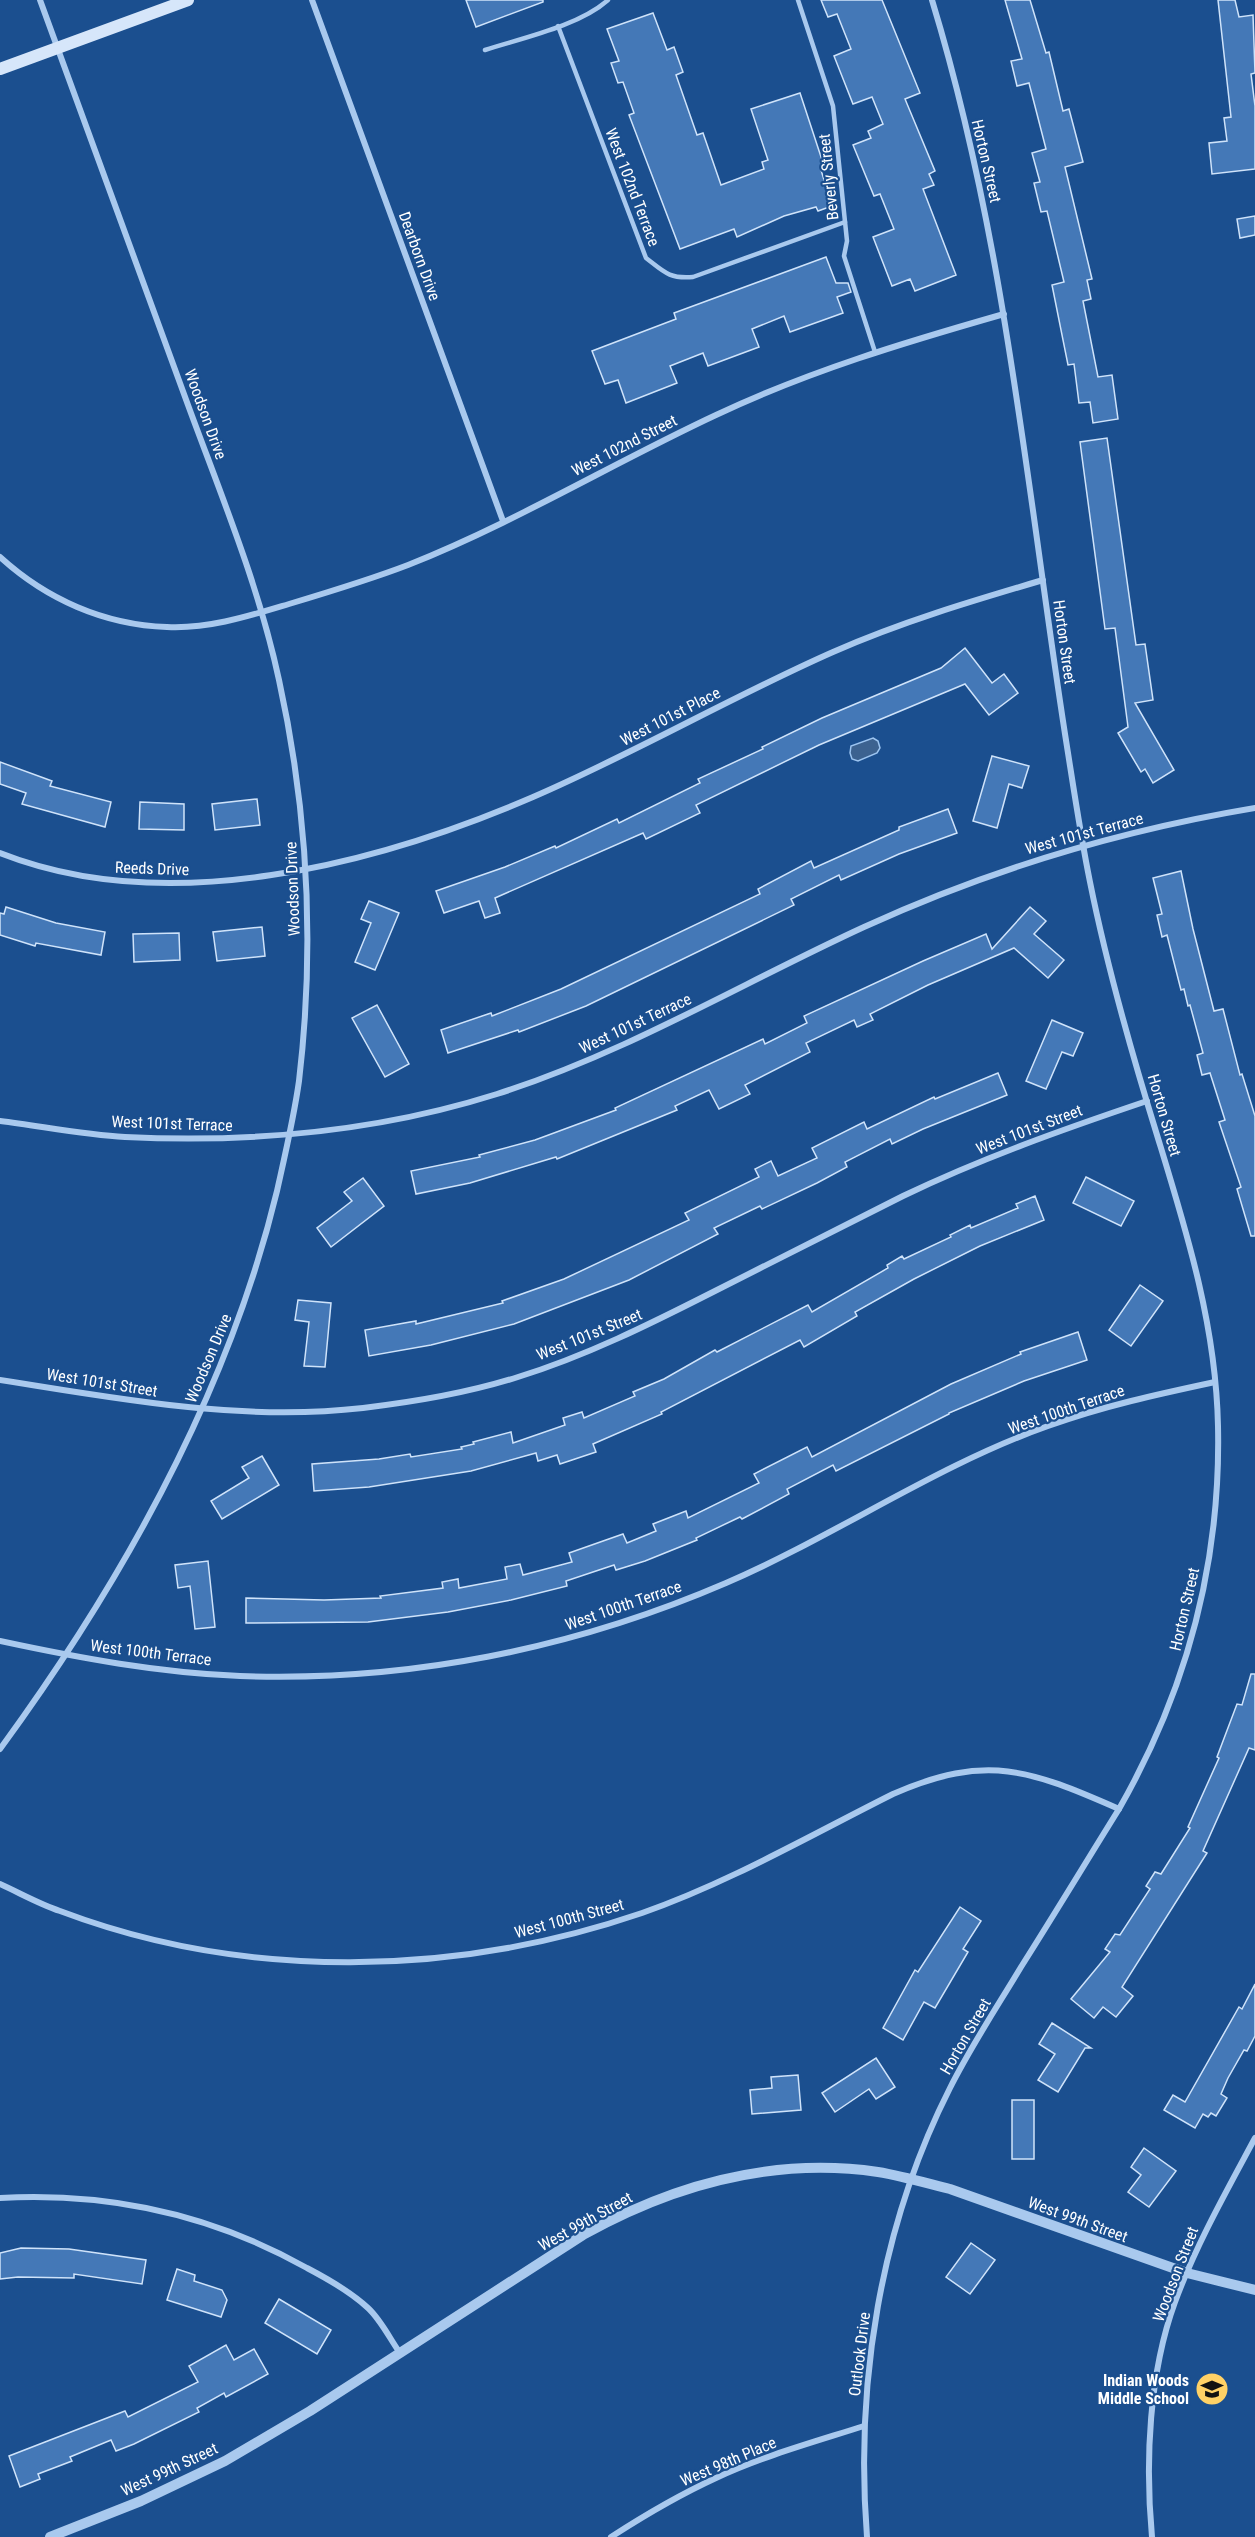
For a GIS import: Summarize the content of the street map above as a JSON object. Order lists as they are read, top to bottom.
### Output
{
  "streets": {
    "street": [
      "Horton Street",
      "Dearborn Drive",
      "Woodson Drive",
      "West 102nd Street",
      "West 101st Place",
      "West 101st Terrace",
      "Reeds Drive",
      "West 101st Street",
      "West 100th Terrace",
      "West 100th Street",
      "West 99th Street",
      "Woodson Street",
      "Outlook Drive",
      "West 98th Place"
    ],
    "lane": ["Beverly Street", "West 102nd Terrace"]
  },
  "crossings": [
    ["Horton Street", "West 102nd Street"],
    ["Horton Street", "West 101st Place"],
    ["Horton Street", "West 101st Terrace"],
    ["Horton Street", "West 101st Street"],
    ["Horton Street", "West 100th Terrace"],
    ["Horton Street", "West 100th Street"],
    ["Horton Street", "West 99th Street"],
    ["Horton Street", "Outlook Drive"],
    ["Beverly Street", "West 102nd Terrace"],
    ["Beverly Street", "West 102nd Street"],
    ["Dearborn Drive", "West 102nd Street"],
    ["Woodson Drive", "West 102nd Street"],
    ["Woodson Drive", "West 101st Place"],
    ["Woodson Drive", "West 101st Terrace"],
    ["Woodson Drive", "Reeds Drive"],
    ["Woodson Drive", "West 101st Street"],
    ["Woodson Drive", "West 100th Terrace"],
    ["West 101st Place", "Reeds Drive"],
    ["West 99th Street", "Woodson Street"],
    ["West 99th Street", "Outlook Drive"],
    ["Outlook Drive", "West 98th Place"]
  ],
  "places": {
    "school or university": ["Indian Woods Middle School"]
  }
}
